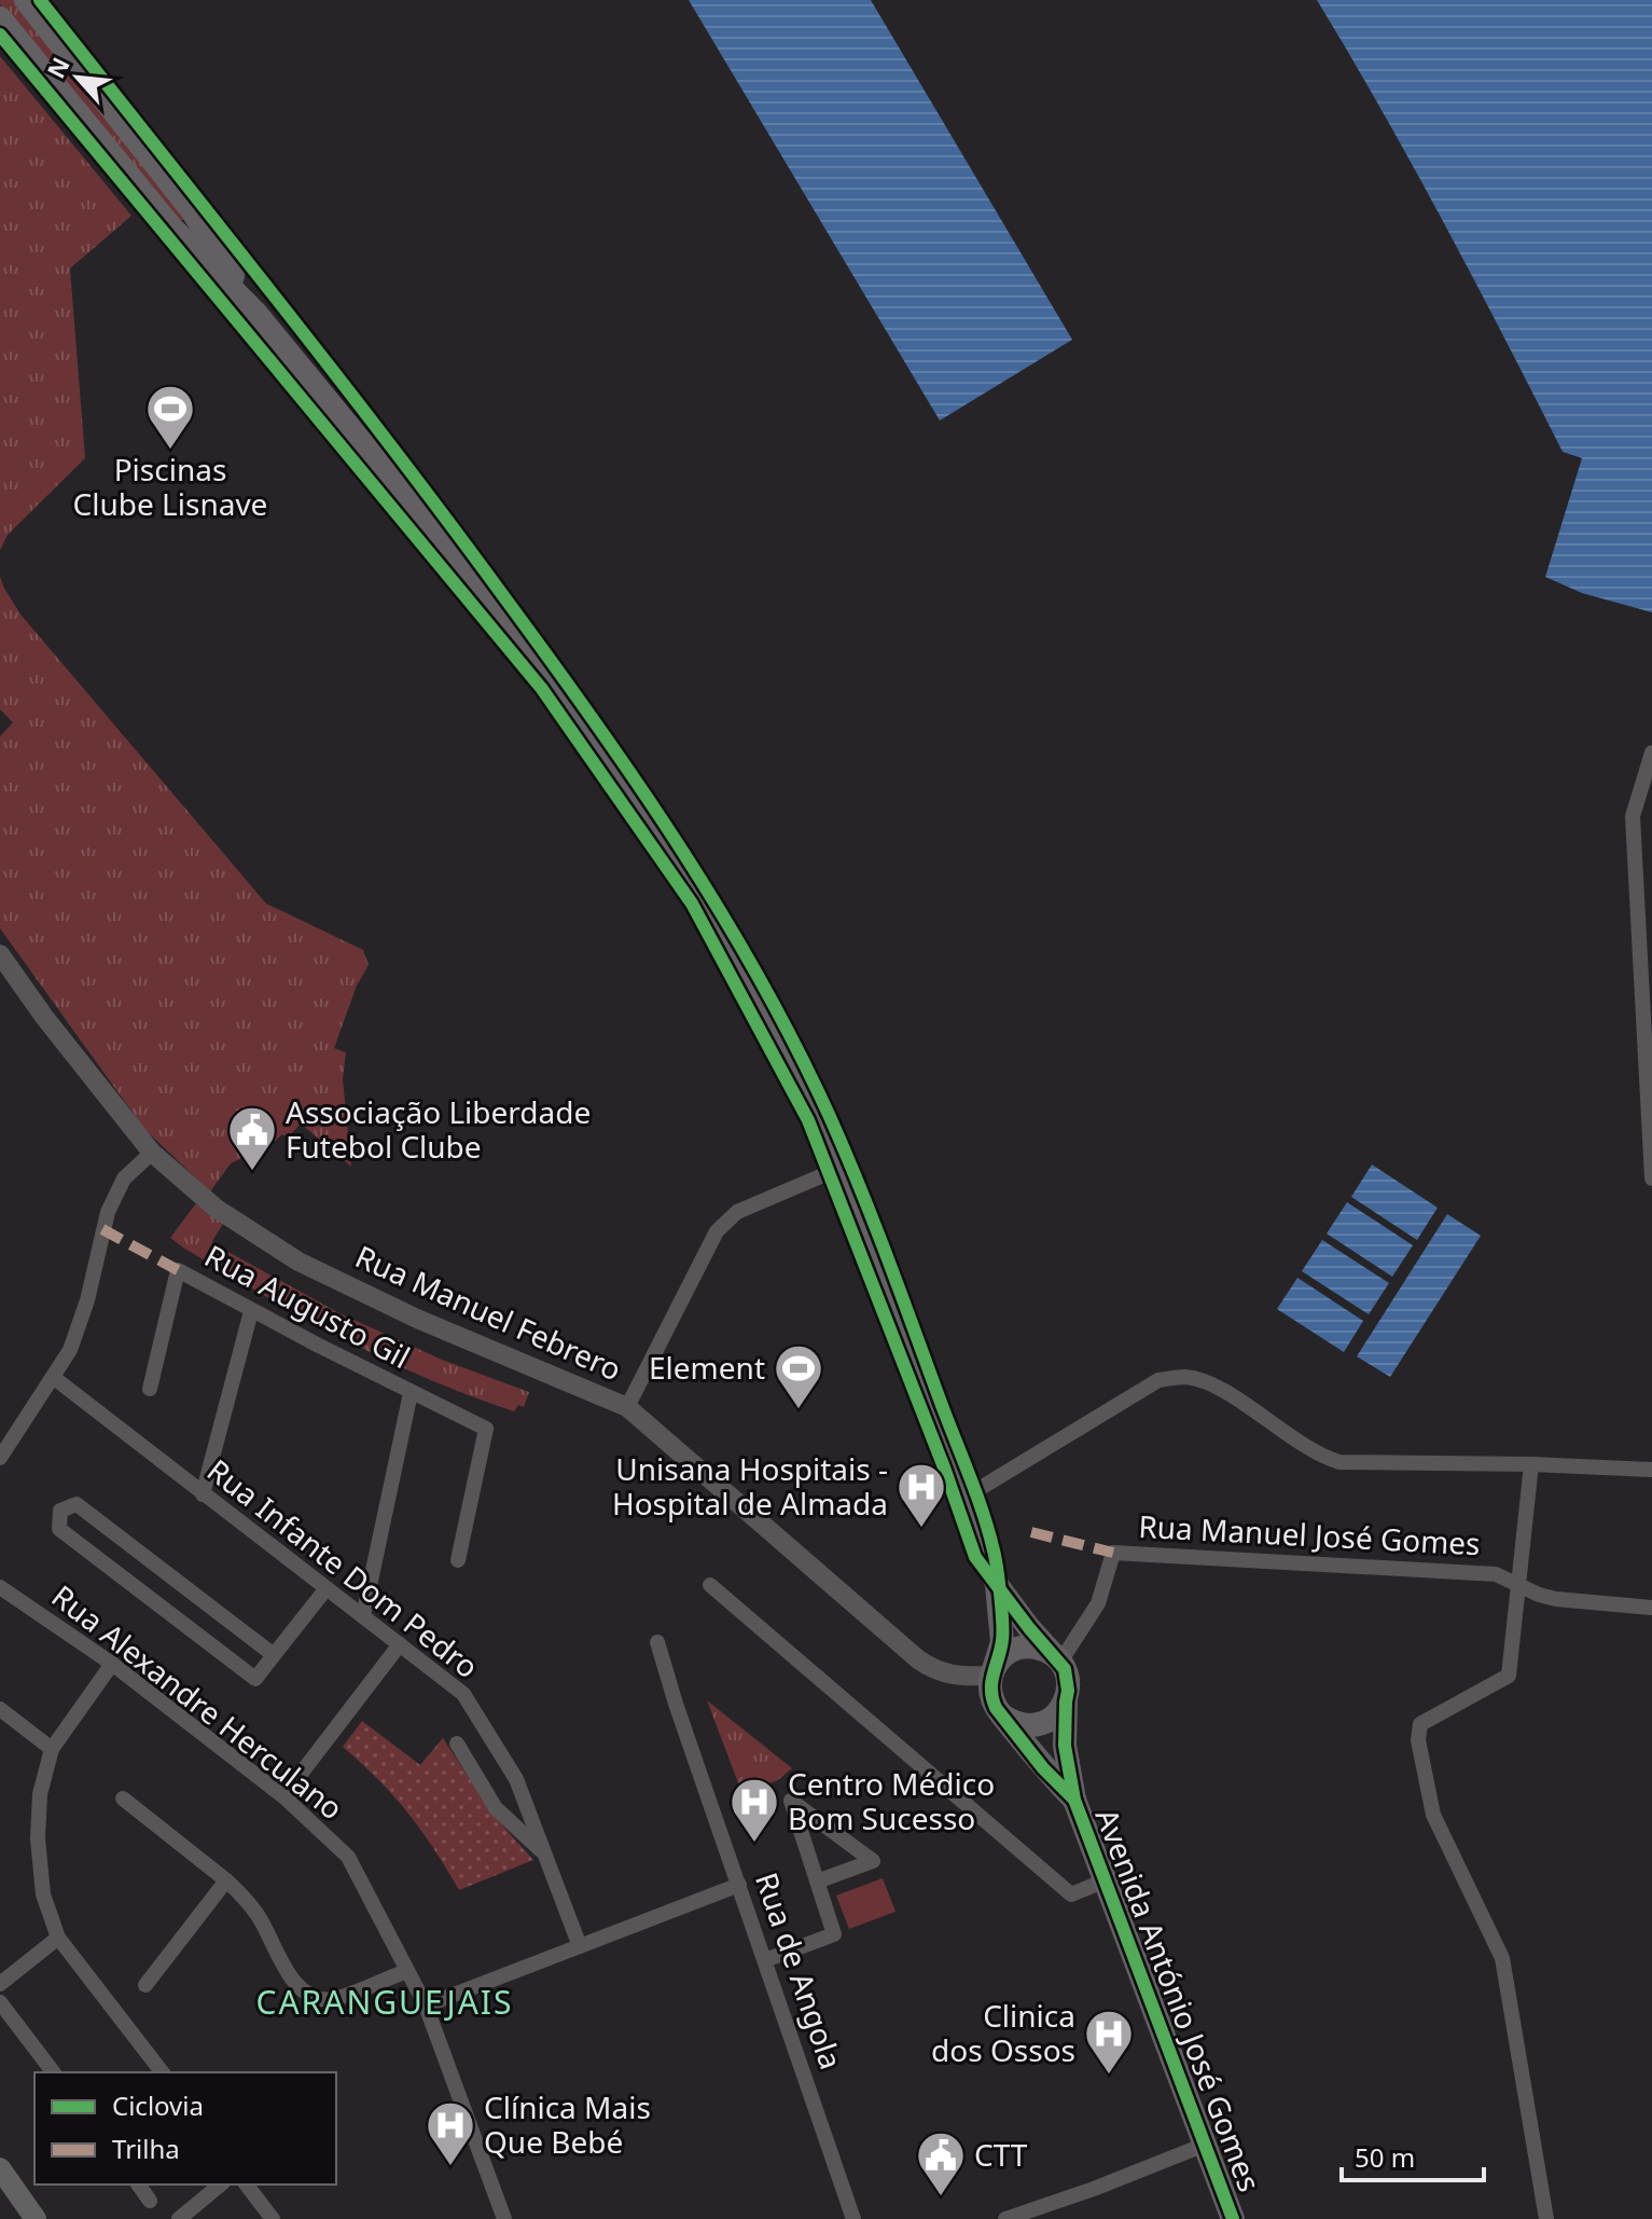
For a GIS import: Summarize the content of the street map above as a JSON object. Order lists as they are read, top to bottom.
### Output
{
  "streets": {
    "main road": ["Avenida António José Gomes"],
    "street": [
      "Rua Augusto Gil",
      "Rua Manuel Febrero",
      "Rua Manuel José Gomes",
      "Rua Infante Dom Pedro",
      "Rua Alexandre Herculano",
      "Rua de Angola"
    ]
  },
  "crossings": [
    ["Rua Augusto Gil", "Rua Infante Dom Pedro"],
    ["Rua Manuel Febrero", "Rua Manuel José Gomes"],
    ["Rua Manuel Febrero", "Avenida António José Gomes"],
    ["Rua Manuel José Gomes", "Avenida António José Gomes"]
  ],
  "districts": ["CARANGUEJAIS"],
  "places": {
    "sports": ["Piscinas Clube Lisnave", "Element"],
    "public building": ["Associação Liberdade Futebol Clube", "CTT"],
    "hospital": [
      "Unisana Hospitais - Hospital de Almada",
      "Centro Médico Bom Sucesso",
      "Clinica dos Ossos",
      "Clínica Mais Que Bebé"
    ]
  },
  "legend": ["Ciclovia", "Trilha"],
  "scale_bar": "50 m",
  "north": "top left"
}
